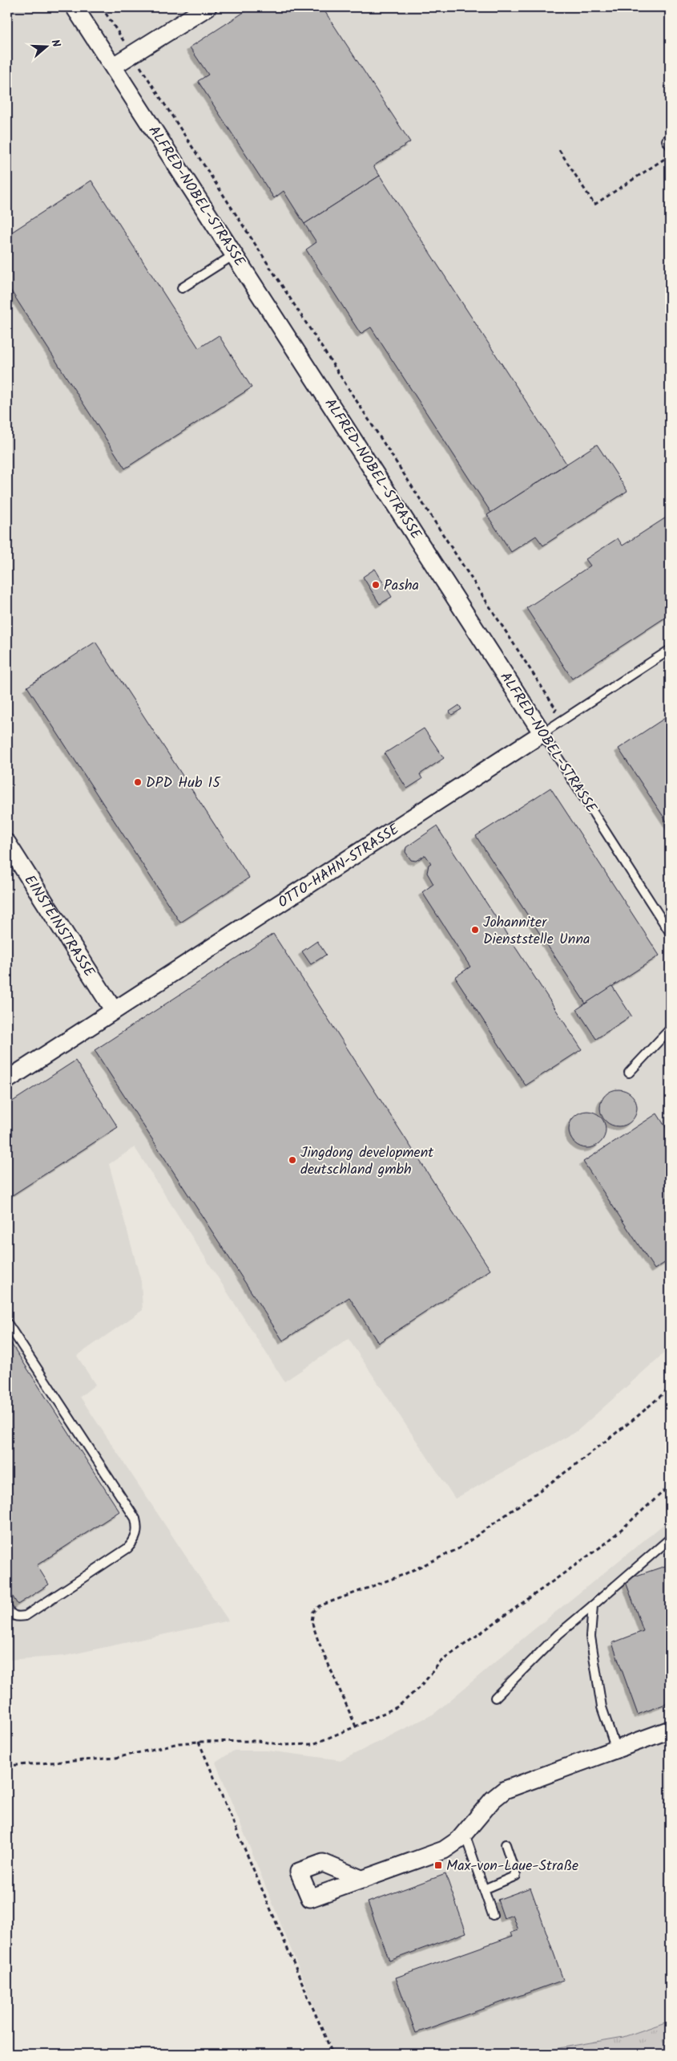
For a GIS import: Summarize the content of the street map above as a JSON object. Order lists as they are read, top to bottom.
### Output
{
  "streets": {
    "street": ["ALFRED-NOBEL-STRASSE", "OTTO-HAHN-STRASSE", "EINSTEINSTRASSE"]
  },
  "crossings": [
    ["ALFRED-NOBEL-STRASSE", "OTTO-HAHN-STRASSE"],
    ["OTTO-HAHN-STRASSE", "EINSTEINSTRASSE"]
  ],
  "places": {
    "other": [
      "Pasha",
      "DPD Hub 15",
      "Johanniter Dienststelle Unna",
      "Jingdong development deutschland gmbh"
    ],
    "transit": ["Max-von-Laue-Straße"]
  },
  "north": "right"
}
